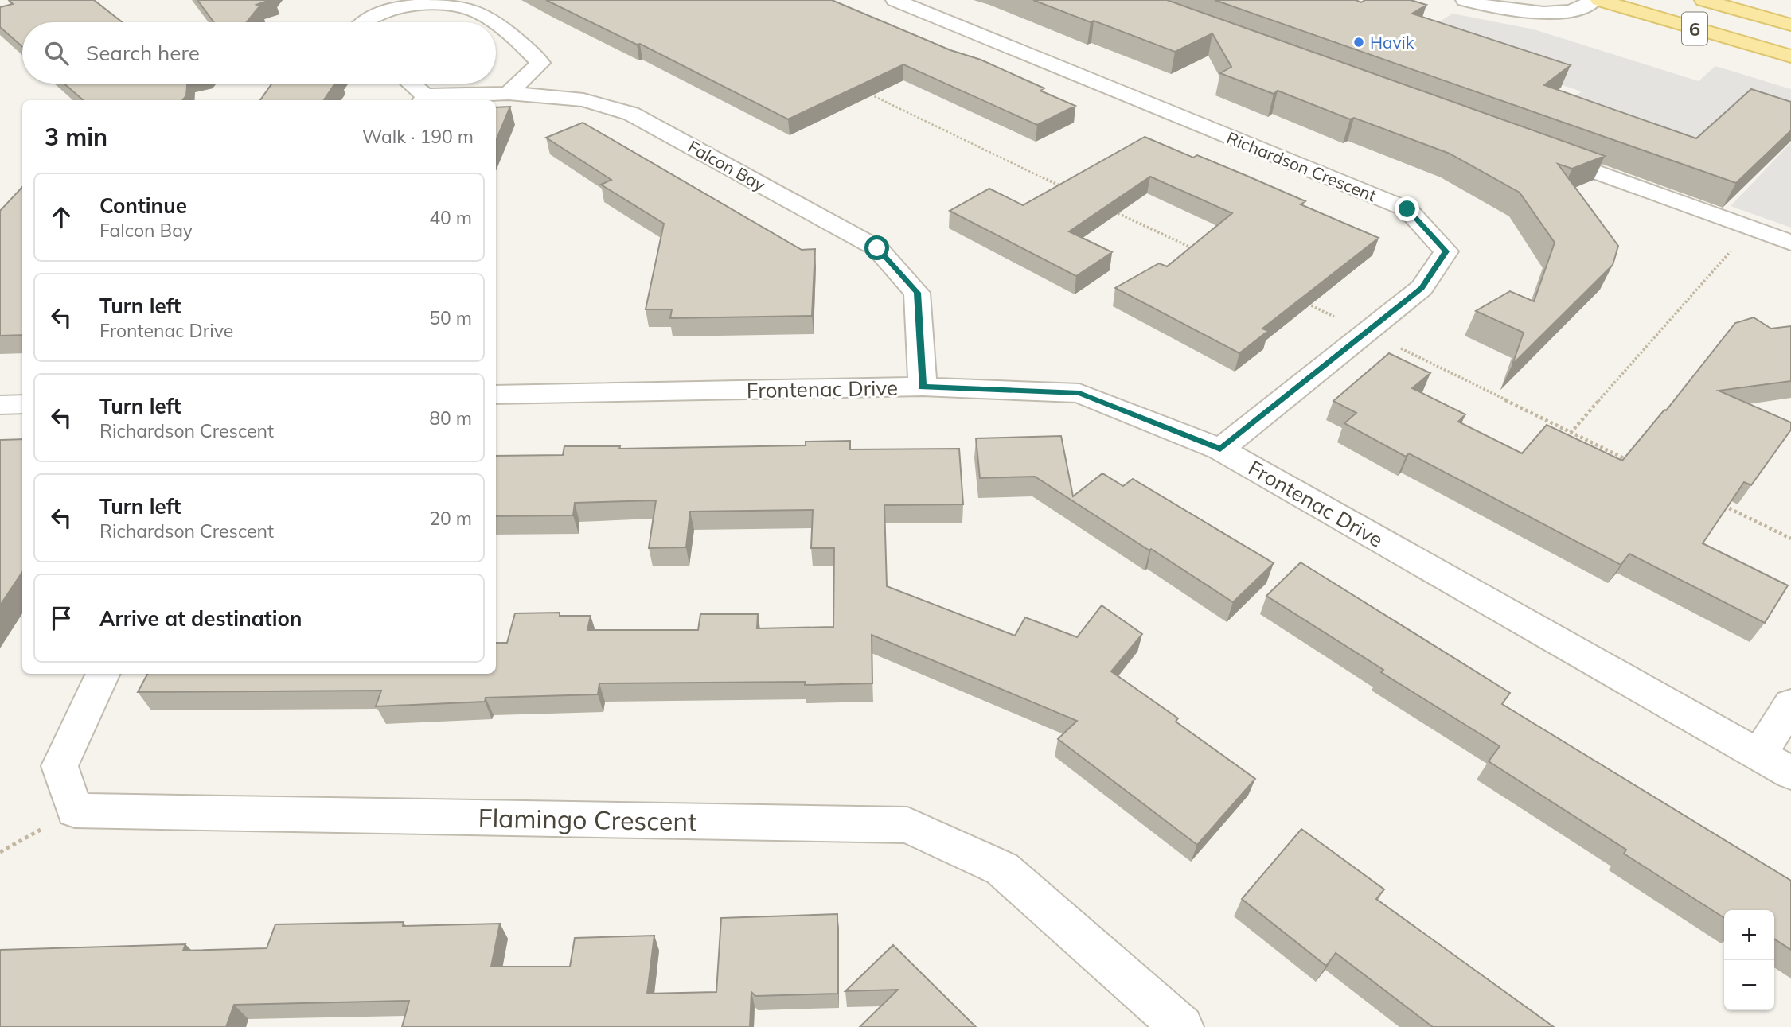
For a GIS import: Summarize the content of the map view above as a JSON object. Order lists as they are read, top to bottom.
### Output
{
  "streets": {
    "main road": ["6"],
    "street": [
      "Falcon Bay",
      "Richardson Crescent",
      "Frontenac Drive",
      "Flamingo Crescent"
    ]
  },
  "crossings": [
    ["Falcon Bay", "Frontenac Drive"],
    ["Richardson Crescent", "Frontenac Drive"]
  ],
  "places": ["Havik"],
  "page": {
    "search": "Search here",
    "heading": ["3 min", "Walk · 190 m"],
    "list": [
      ["Continue", "Falcon Bay", "40 m"],
      ["Turn left", "Frontenac Drive", "50 m"],
      ["Turn left", "Richardson Crescent", "80 m"],
      ["Turn left", "Richardson Crescent", "20 m"],
      "Arrive at destination"
    ],
    "map_buttons": ["+", "−"]
  }
}
